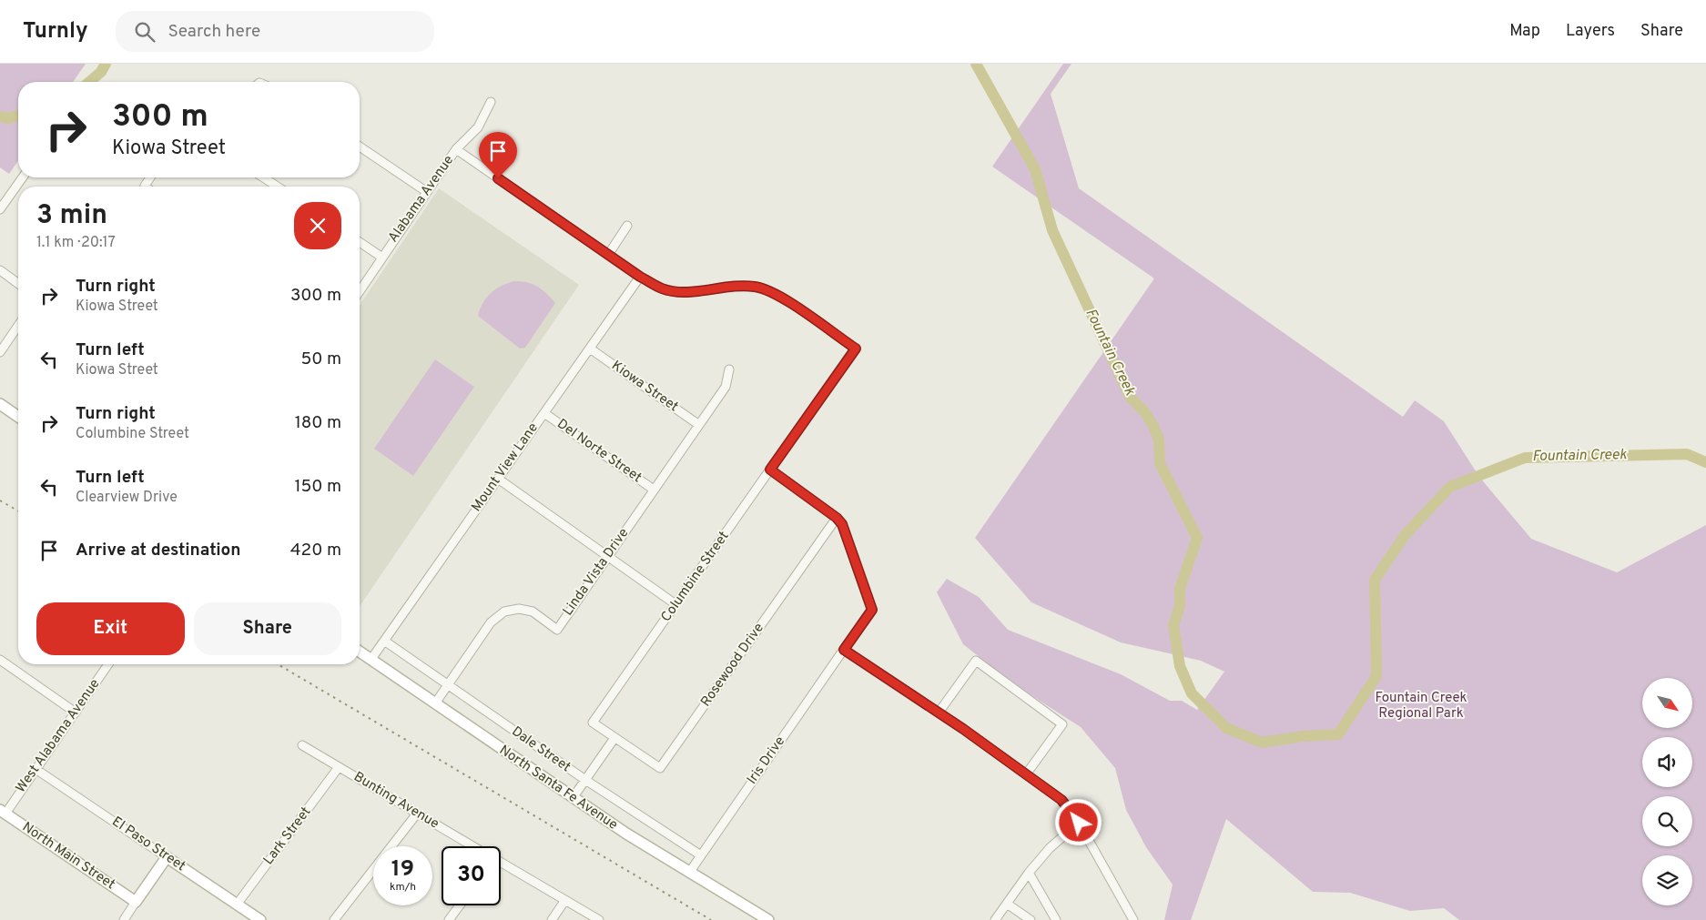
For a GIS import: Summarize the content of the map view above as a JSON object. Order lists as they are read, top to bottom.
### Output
{
  "streets": {
    "main road": ["North Santa Fe Avenue", "El Paso Street", "North Main Street"],
    "street": [
      "Alabama Avenue",
      "Kiowa Street",
      "Del Norte Street",
      "Mount View Lane",
      "Linda Vista Drive",
      "Columbine Street",
      "Rosewood Drive",
      "West Alabama Avenue",
      "Dale Street",
      "Iris Drive",
      "Bunting Avenue",
      "Lark Street"
    ]
  },
  "crossings": [
    ["Kiowa Street", "Mount View Lane"],
    ["Kiowa Street", "Linda Vista Drive"],
    ["Del Norte Street", "Mount View Lane"],
    ["Del Norte Street", "Linda Vista Drive"],
    ["Mount View Lane", "Columbine Street"],
    ["Mount View Lane", "Dale Street"],
    ["Mount View Lane", "North Santa Fe Avenue"],
    ["Linda Vista Drive", "Dale Street"],
    ["Linda Vista Drive", "North Santa Fe Avenue"],
    ["Columbine Street", "Rosewood Drive"],
    ["West Alabama Avenue", "El Paso Street"],
    ["West Alabama Avenue", "North Main Street"],
    ["Dale Street", "Iris Drive"],
    ["Iris Drive", "North Santa Fe Avenue"],
    ["Bunting Avenue", "Lark Street"],
    ["Lark Street", "El Paso Street"]
  ],
  "water": ["Fountain Creek"],
  "parks": ["Fountain Creek Regional Park"],
  "north": "bottom right",
  "page": {
    "header": "Turnly",
    "search": "Search here",
    "nav": ["Map", "Layers", "Share"],
    "turn": ["300 m", "Kiowa Street"],
    "heading": ["3 min", "1.1 km · 20:17"],
    "list": [
      {
        "name": "Turn right",
        "note": "Kiowa Street",
        "value": "300 m"
      },
      {
        "name": "Turn left",
        "note": "Kiowa Street",
        "value": "50 m"
      },
      {
        "name": "Turn right",
        "note": "Columbine Street",
        "value": "180 m"
      },
      {
        "name": "Turn left",
        "note": "Clearview Drive",
        "value": "150 m"
      },
      {
        "name": "Arrive at destination",
        "value": "420 m"
      }
    ],
    "buttons": ["Exit", "Share"],
    "speed": "19 km/h",
    "limit": "30"
  }
}
